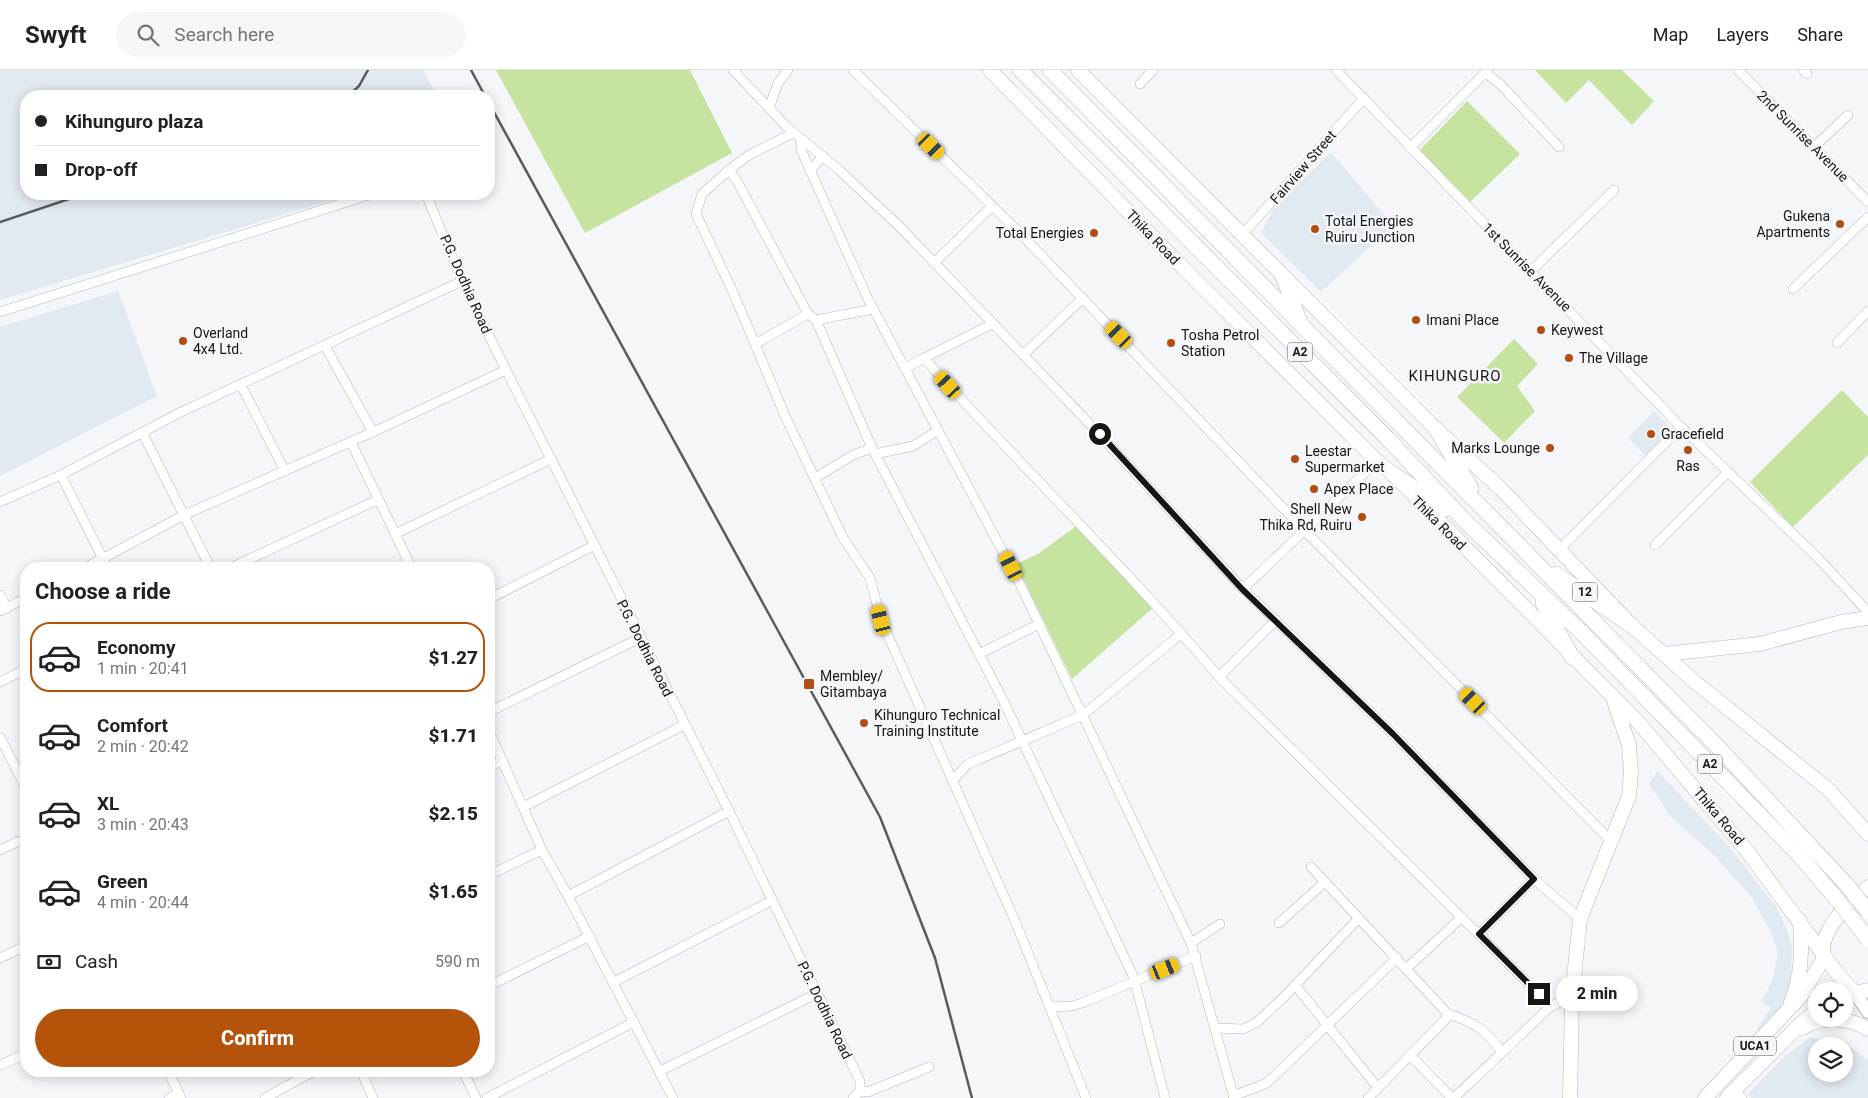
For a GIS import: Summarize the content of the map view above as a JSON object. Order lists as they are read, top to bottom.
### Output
{
  "streets": {
    "highway": ["Thika Road", "A2", "12"],
    "main road": ["UCA1"],
    "street": [
      "2nd Sunrise Avenue",
      "Fairview Street",
      "1st Sunrise Avenue",
      "P.G. Dodhia Road"
    ]
  },
  "crossings": [
    ["Fairview Street", "1st Sunrise Avenue"],
    ["Thika Road", "UCA1"],
    ["A2", "12"]
  ],
  "districts": ["KIHUNGURO"],
  "places": {
    "other": [
      "Gukena Apartments",
      "Total Energies Ruiru Junction",
      "Total Energies",
      "Imani Place",
      "Keywest",
      "Overland 4x4 Ltd.",
      "Tosha Petrol Station",
      "The Village",
      "Gracefield",
      "Marks Lounge",
      "Ras",
      "Leestar Supermarket",
      "Apex Place",
      "Shell New Thika Rd, Ruiru",
      "Kihunguro Technical Training Institute"
    ],
    "transit": ["Membley/ Gitambaya"]
  },
  "page": {
    "header": "Swyft",
    "search": "Search here",
    "nav": ["Map", "Layers", "Share"],
    "banner": ["Kihunguro plaza", "Drop-off"],
    "heading": "Choose a ride",
    "list": [
      {
        "name": "Economy",
        "note": "1 min · 20:41",
        "value": "$1.27"
      },
      {
        "name": "Comfort",
        "note": "2 min · 20:42",
        "value": "$1.71"
      },
      {
        "name": "XL",
        "note": "3 min · 20:43",
        "value": "$2.15"
      },
      {
        "name": "Green",
        "note": "4 min · 20:44",
        "value": "$1.65"
      }
    ],
    "pay": ["Cash", "590 m"],
    "bubble": "2 min",
    "buttons": "Confirm"
  }
}
